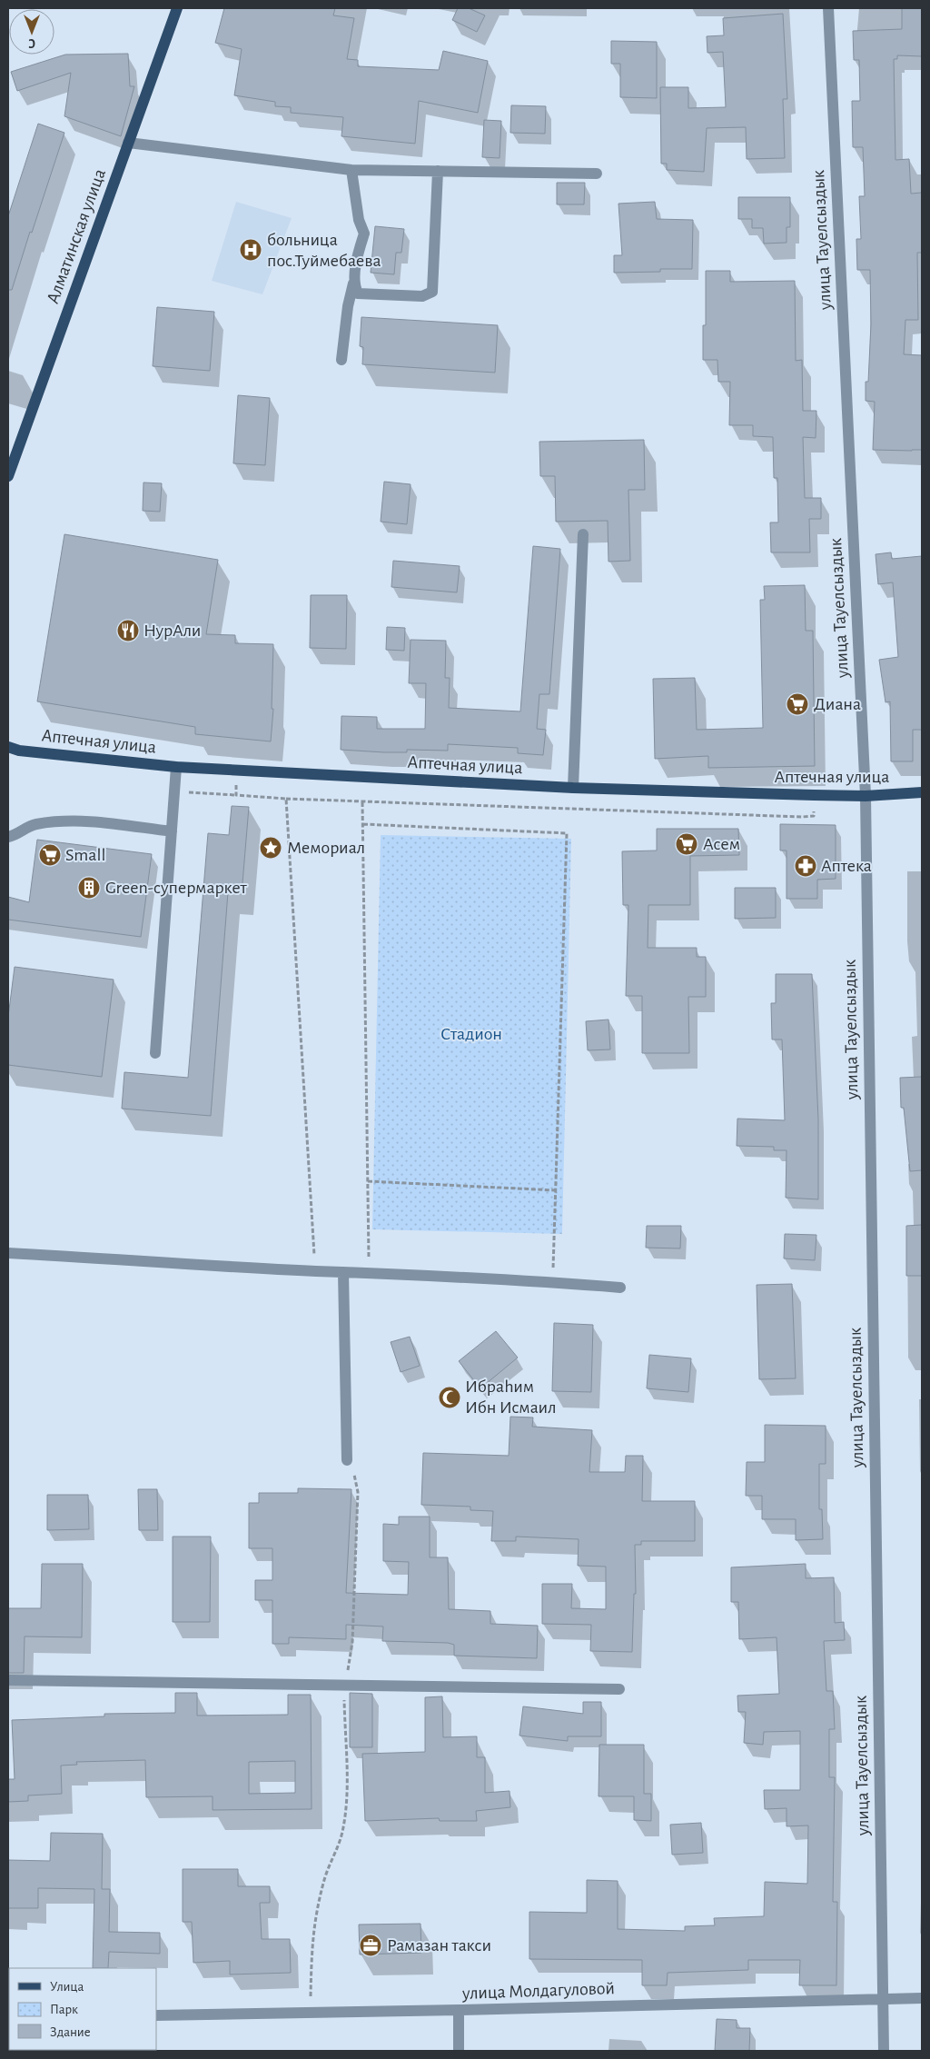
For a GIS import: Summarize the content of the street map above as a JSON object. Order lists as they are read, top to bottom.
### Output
{
  "streets": {
    "main road": ["Алматинская улица", "Аптечная улица"],
    "street": ["улица Тауелсыздык", "улица Молдагуловой"]
  },
  "crossings": [
    ["улица Тауелсыздык", "Аптечная улица"],
    ["улица Тауелсыздык", "улица Молдагуловой"]
  ],
  "parks": ["Стадион"],
  "places": {
    "hospital": ["больница пос.Туймебаева"],
    "restaurant": ["НурАли"],
    "supermarket": ["Диана", "Асем", "Small"],
    "place": ["Мемориал"],
    "pharmacy": ["Аптека"],
    "building": ["Green-супермаркет"],
    "mosque": ["Ибраһим Ибн Исмаил"],
    "office": ["Рамазан такси"]
  },
  "legend": ["Улица", "Парк", "Здание"],
  "north": "bottom"
}
